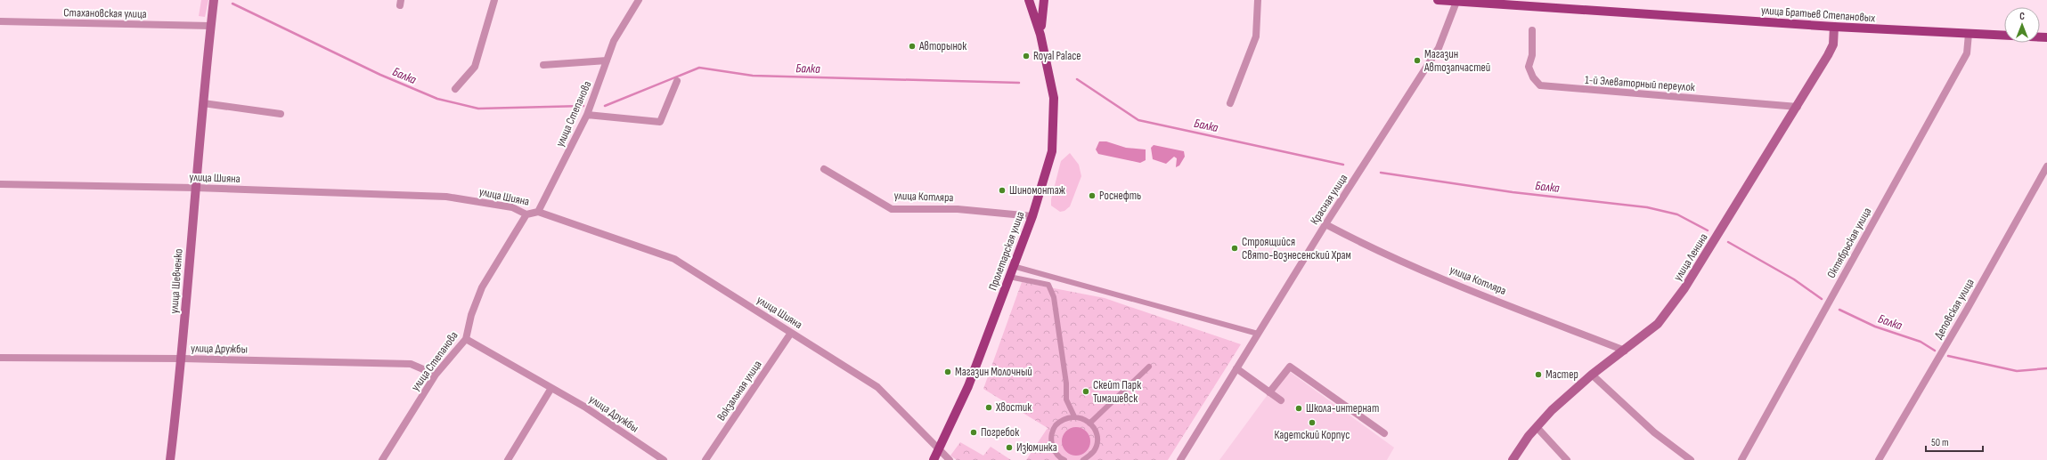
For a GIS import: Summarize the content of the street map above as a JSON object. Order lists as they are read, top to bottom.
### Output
{
  "streets": {
    "main road": [
      "улица Братьев Степановых",
      "Пролетарская улица",
      "улица Ленина",
      "улица Шевченко"
    ],
    "street": [
      "Стахановская улица",
      "1-й Элеваторный переулок",
      "улица Степанова",
      "улица Шияна",
      "улица Котляра",
      "Красная улица",
      "Октябрьская улица",
      "Деповская улица",
      "улица Дружбы",
      "Вокзальная улица"
    ]
  },
  "crossings": [
    ["Стахановская улица", "улица Шевченко"],
    ["улица Братьев Степановых", "Красная улица"],
    ["улица Братьев Степановых", "Октябрьская улица"],
    ["улица Братьев Степановых", "улица Ленина"],
    ["1-й Элеваторный переулок", "улица Ленина"],
    ["улица Степанова", "улица Шияна"],
    ["улица Степанова", "улица Дружбы"],
    ["улица Шияна", "Пролетарская улица"],
    ["улица Шияна", "улица Шевченко"],
    ["улица Шияна", "Вокзальная улица"],
    ["улица Котляра", "Красная улица"],
    ["улица Котляра", "Пролетарская улица"],
    ["улица Котляра", "улица Ленина"],
    ["улица Шевченко", "улица Дружбы"]
  ],
  "water": ["Балка"],
  "places": [
    "Авторынок",
    "Royal Palace",
    "Магазин Автозапчастей",
    "Шиномонтаж",
    "Роснефть",
    "Строящийся Свято-Вознесенский Храм",
    "Магазин Молочный",
    "Мастер",
    "Скейт Парк Тимашевск",
    "Хвостик",
    "Школа-интернат",
    "Кадетский Корпус",
    "Погребок",
    "Изюминка"
  ],
  "scale_bar": "50 m",
  "north": "top"
}
